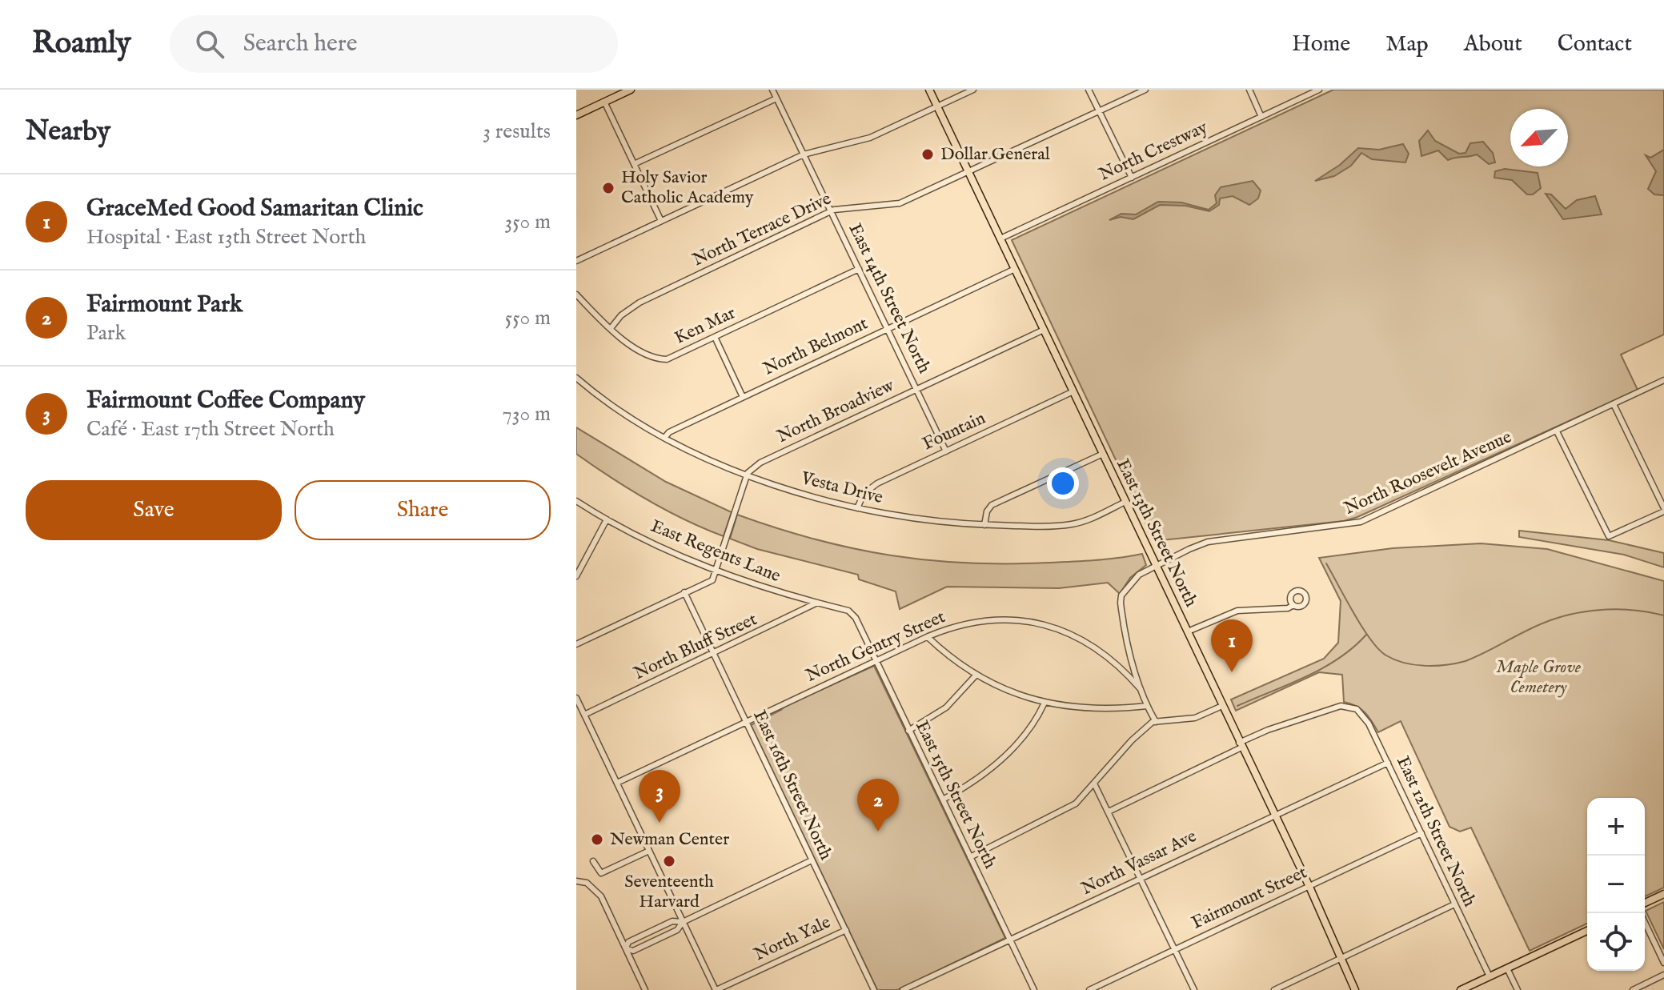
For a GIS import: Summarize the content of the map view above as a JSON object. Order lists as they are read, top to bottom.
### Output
{
  "streets": {
    "main road": ["East 13th Street North"],
    "street": [
      "North Crestway",
      "North Terrace Drive",
      "East 14th Street North",
      "Ken Mar",
      "North Belmont",
      "North Broadview",
      "Fountain",
      "North Roosevelt Avenue",
      "Vesta Drive",
      "East Regents Lane",
      "North Bluff Street",
      "North Gentry Street",
      "East 16th Street North",
      "East 15th Street North",
      "East 12th Street North",
      "North Vassar Ave",
      "Fairmount Street",
      "North Yale"
    ]
  },
  "crossings": [
    ["North Crestway", "East 13th Street North"],
    ["North Terrace Drive", "East 14th Street North"],
    ["North Terrace Drive", "Ken Mar"],
    ["North Terrace Drive", "East 13th Street North"],
    ["East 14th Street North", "Ken Mar"],
    ["East 14th Street North", "North Belmont"],
    ["East 14th Street North", "North Broadview"],
    ["East 14th Street North", "Fountain"],
    ["North Belmont", "Vesta Drive"],
    ["North Belmont", "East 13th Street North"],
    ["North Broadview", "Vesta Drive"],
    ["North Broadview", "East 13th Street North"],
    ["Fountain", "Vesta Drive"],
    ["Fountain", "East 13th Street North"],
    ["North Roosevelt Avenue", "East 13th Street North"],
    ["North Roosevelt Avenue", "North Gentry Street"],
    ["Vesta Drive", "East 13th Street North"],
    ["East 13th Street North", "East 12th Street North"],
    ["East 13th Street North", "North Vassar Ave"],
    ["East 13th Street North", "Fairmount Street"],
    ["East Regents Lane", "North Bluff Street"],
    ["East Regents Lane", "East 15th Street North"],
    ["North Bluff Street", "East 16th Street North"],
    ["North Gentry Street", "East 16th Street North"],
    ["North Gentry Street", "East 15th Street North"],
    ["East 16th Street North", "North Yale"],
    ["East 15th Street North", "North Vassar Ave"],
    ["East 12th Street North", "North Vassar Ave"],
    ["East 12th Street North", "Fairmount Street"]
  ],
  "parks": ["Maple Grove Cemetery"],
  "places": [
    "Dollar General",
    "Holy Savior Catholic Academy",
    "Newman Center",
    "Seventeenth Harvard"
  ],
  "north": "bottom left",
  "page": {
    "header": "Roamly",
    "search": "Search here",
    "nav": [
      "Home",
      "Map",
      "About",
      "Contact"
    ],
    "heading": ["Nearby", "3 results"],
    "list": [
      {
        "mark": "1",
        "name": "GraceMed Good Samaritan Clinic",
        "note": "Hospital · East 13th Street North",
        "value": "350 m"
      },
      {
        "mark": "2",
        "name": "Fairmount Park",
        "note": "Park",
        "value": "550 m"
      },
      {
        "mark": "3",
        "name": "Fairmount Coffee Company",
        "note": "Café · East 17th Street North",
        "value": "730 m"
      }
    ],
    "buttons": ["Save", "Share"],
    "pins": ["1", "3", "2"],
    "map_buttons": ["+", "−"]
  }
}
